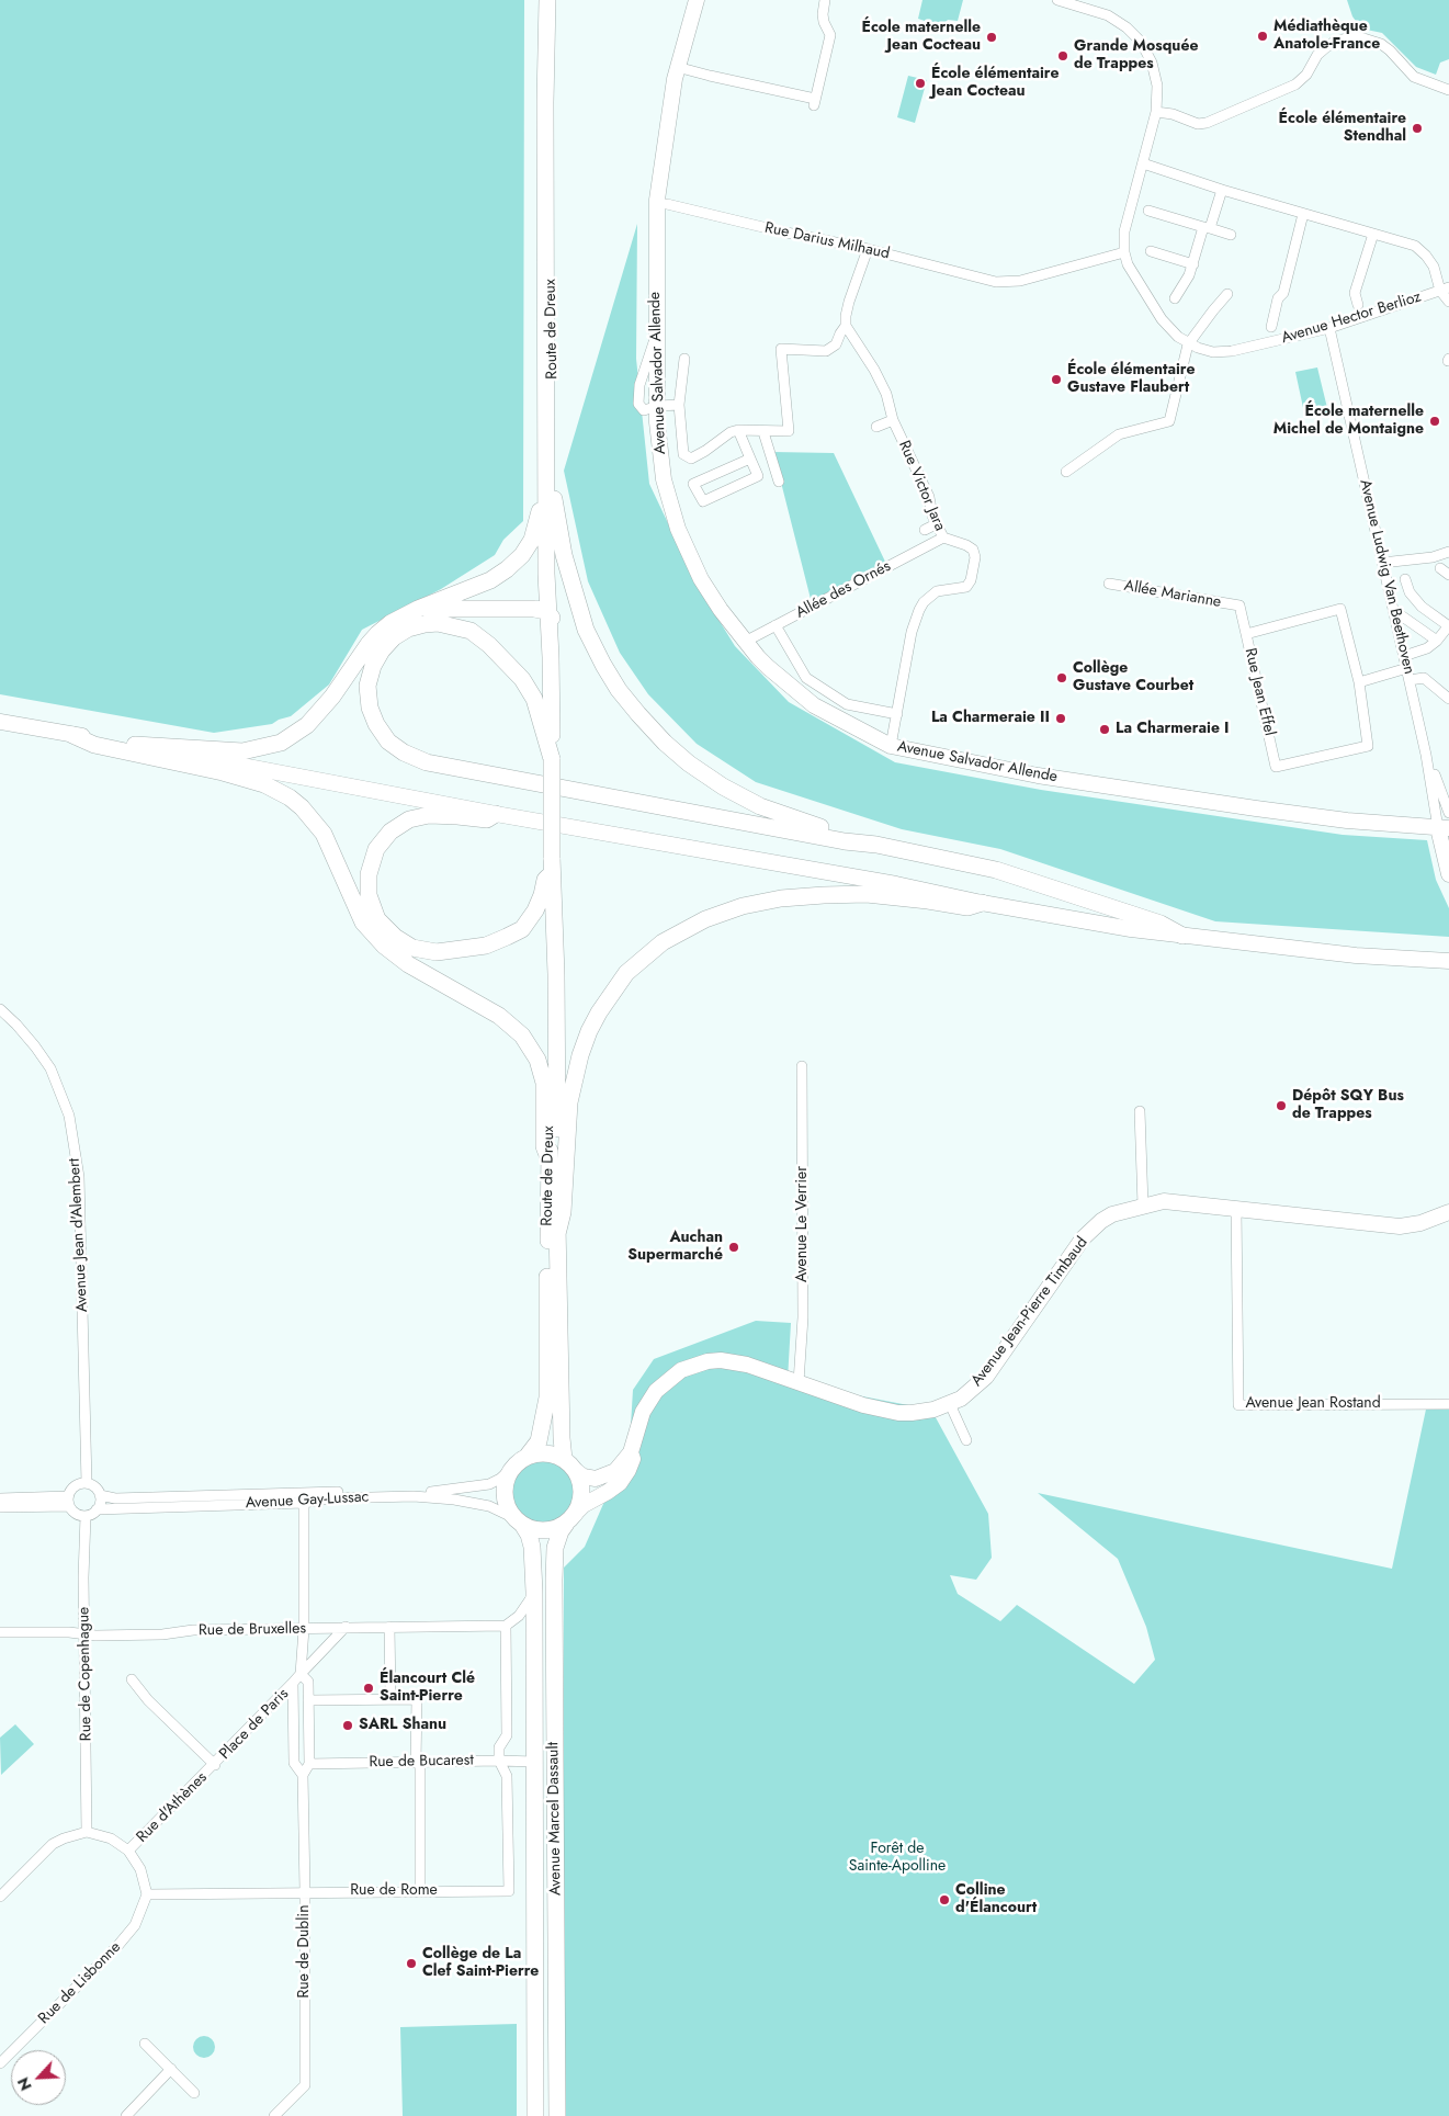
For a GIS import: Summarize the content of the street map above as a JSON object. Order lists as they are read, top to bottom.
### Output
{
  "streets": {
    "main road": ["Route de Dreux", "Avenue Marcel Dassault"],
    "street": [
      "Rue Darius Milhaud",
      "Avenue Hector Berlioz",
      "Avenue Salvador Allende",
      "Rue Victor Jara",
      "Avenue Ludwig Van Beethoven",
      "Allée des Ornés",
      "Allée Marianne",
      "Rue Jean Effel",
      "Avenue Le Verrier",
      "Avenue Jean d'Alembert",
      "Avenue Jean-Pierre Timbaud",
      "Avenue Jean Rostand",
      "Avenue Gay-Lussac",
      "Rue de Bruxelles",
      "Rue de Copenhague",
      "Place de Paris",
      "Rue de Bucarest",
      "Rue d'Athènes",
      "Rue de Rome",
      "Rue de Dublin",
      "Rue de Lisbonne"
    ]
  },
  "crossings": [
    ["Rue Darius Milhaud", "Avenue Hector Berlioz"],
    ["Rue Darius Milhaud", "Avenue Salvador Allende"],
    ["Avenue Hector Berlioz", "Avenue Ludwig Van Beethoven"],
    ["Route de Dreux", "Avenue Jean-Pierre Timbaud"],
    ["Route de Dreux", "Avenue Gay-Lussac"],
    ["Route de Dreux", "Avenue Marcel Dassault"],
    ["Avenue Salvador Allende", "Rue Victor Jara"],
    ["Avenue Salvador Allende", "Avenue Ludwig Van Beethoven"],
    ["Avenue Salvador Allende", "Allée des Ornés"],
    ["Rue Victor Jara", "Allée des Ornés"],
    ["Allée Marianne", "Rue Jean Effel"],
    ["Avenue Le Verrier", "Avenue Jean-Pierre Timbaud"],
    ["Avenue Jean d'Alembert", "Avenue Gay-Lussac"],
    ["Avenue Jean d'Alembert", "Rue de Copenhague"],
    ["Avenue Jean-Pierre Timbaud", "Avenue Jean Rostand"],
    ["Avenue Jean-Pierre Timbaud", "Avenue Gay-Lussac"],
    ["Avenue Jean-Pierre Timbaud", "Avenue Marcel Dassault"],
    ["Avenue Gay-Lussac", "Rue de Copenhague"],
    ["Avenue Gay-Lussac", "Avenue Marcel Dassault"],
    ["Rue de Bruxelles", "Rue de Copenhague"],
    ["Place de Paris", "Rue d'Athènes"],
    ["Place de Paris", "Rue de Dublin"],
    ["Rue de Bucarest", "Avenue Marcel Dassault"],
    ["Rue de Bucarest", "Rue de Rome"],
    ["Rue de Rome", "Rue de Dublin"],
    ["Rue de Rome", "Rue de Lisbonne"]
  ],
  "parks": ["Forêt de Sainte-Apolline"],
  "places": [
    "Médiathèque Anatole-France",
    "École maternelle Jean Cocteau",
    "Grande Mosquée de Trappes",
    "École élémentaire Jean Cocteau",
    "École élémentaire Stendhal",
    "École élémentaire Gustave Flaubert",
    "École maternelle Michel de Montaigne",
    "Collège Gustave Courbet",
    "La Charmeraie II",
    "La Charmeraie I",
    "Dépôt SQY Bus de Trappes",
    "Auchan Supermarché",
    "Élancourt Clé Saint-Pierre",
    "SARL Shanu",
    "Colline d'Élancourt",
    "Collège de La Clef Saint-Pierre"
  ],
  "north": "bottom left"
}
